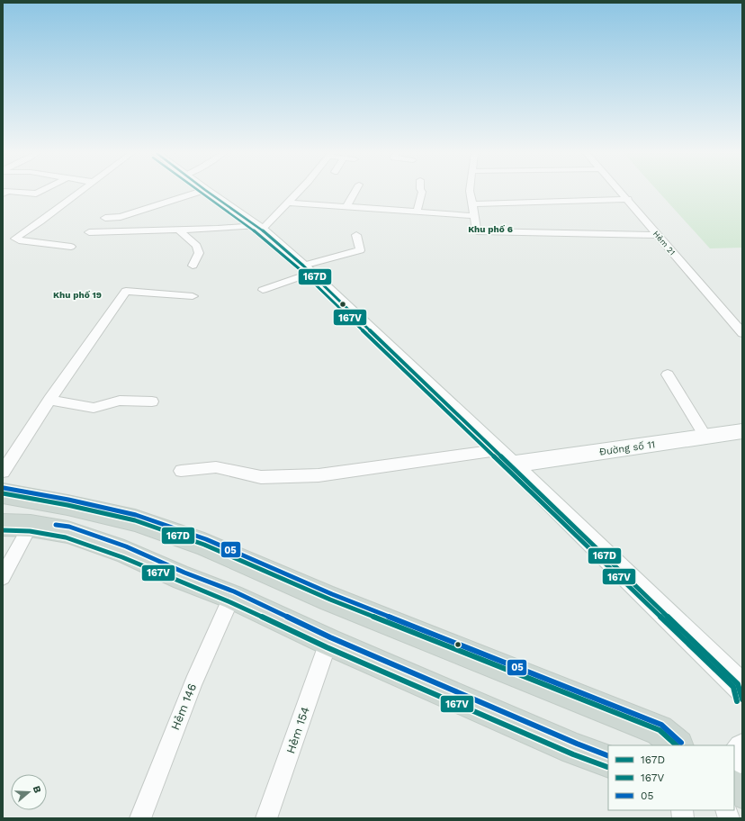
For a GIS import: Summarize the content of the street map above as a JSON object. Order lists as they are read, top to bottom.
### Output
{
  "streets": {
    "main road": ["Đường số 11"],
    "street": ["Hẻm 21", "Hẻm 146", "Hẻm 154"]
  },
  "districts": ["Khu phố 6", "Khu phố 19"],
  "lines": ["transit line 167D", "transit line 167V", "transit line 05"],
  "legend": ["167D", "167V", "05"],
  "north": "right"
}
